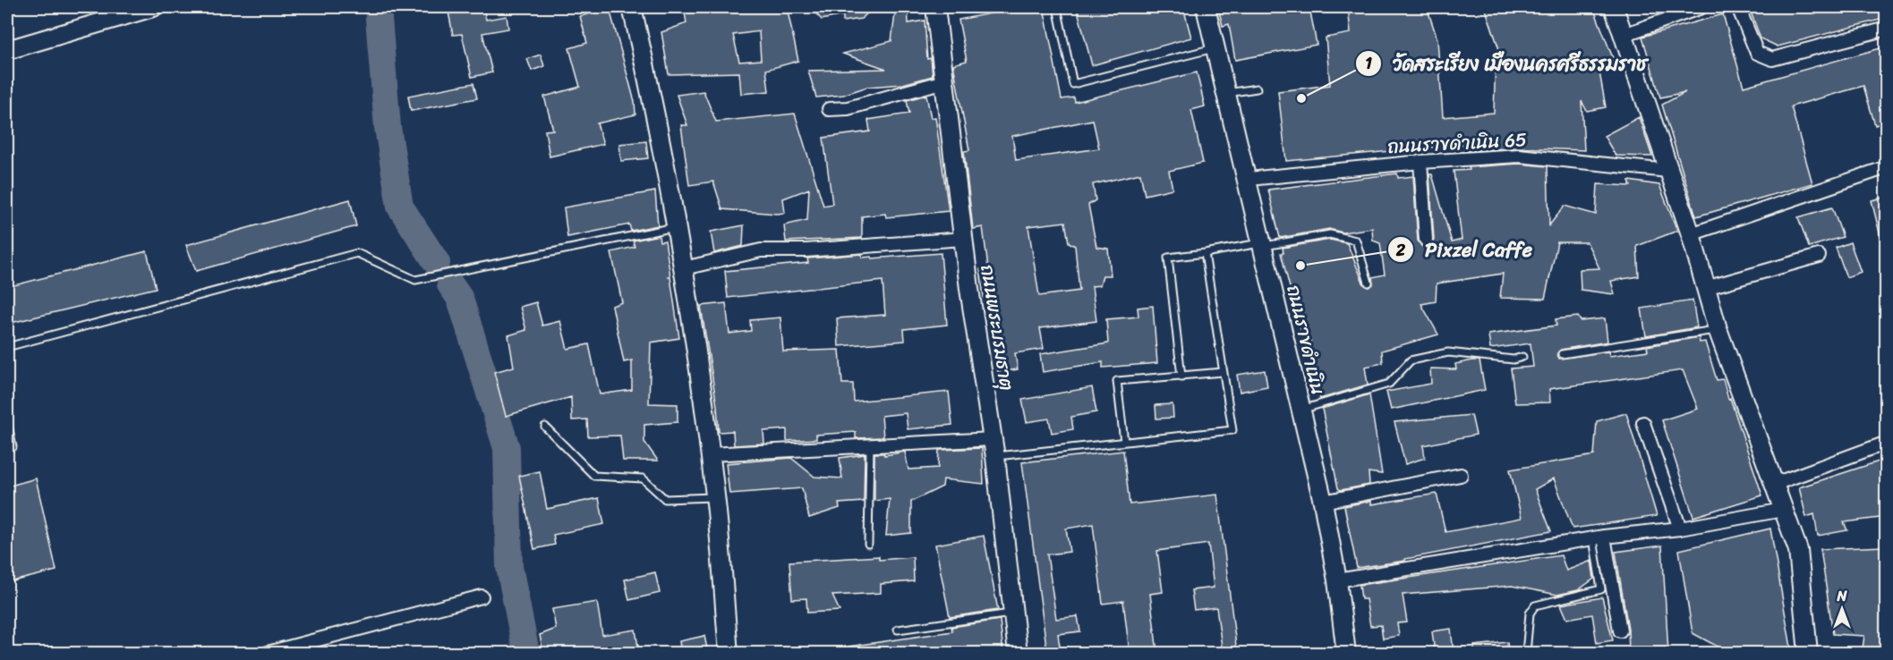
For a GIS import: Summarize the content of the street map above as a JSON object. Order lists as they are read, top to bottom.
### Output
{
  "streets": {
    "street": ["ถนนราขดำเนิน 65", "ถนนพระบรมธาตุ", "ถนนราขดำเนิน"]
  },
  "crossings": [
    ["ถนนราขดำเนิน 65", "ถนนราขดำเนิน"]
  ],
  "places": ["วัดสระเรียง เมืองนครศรีธรรมราช", "Pixzel Caffe"],
  "north": "top"
}
